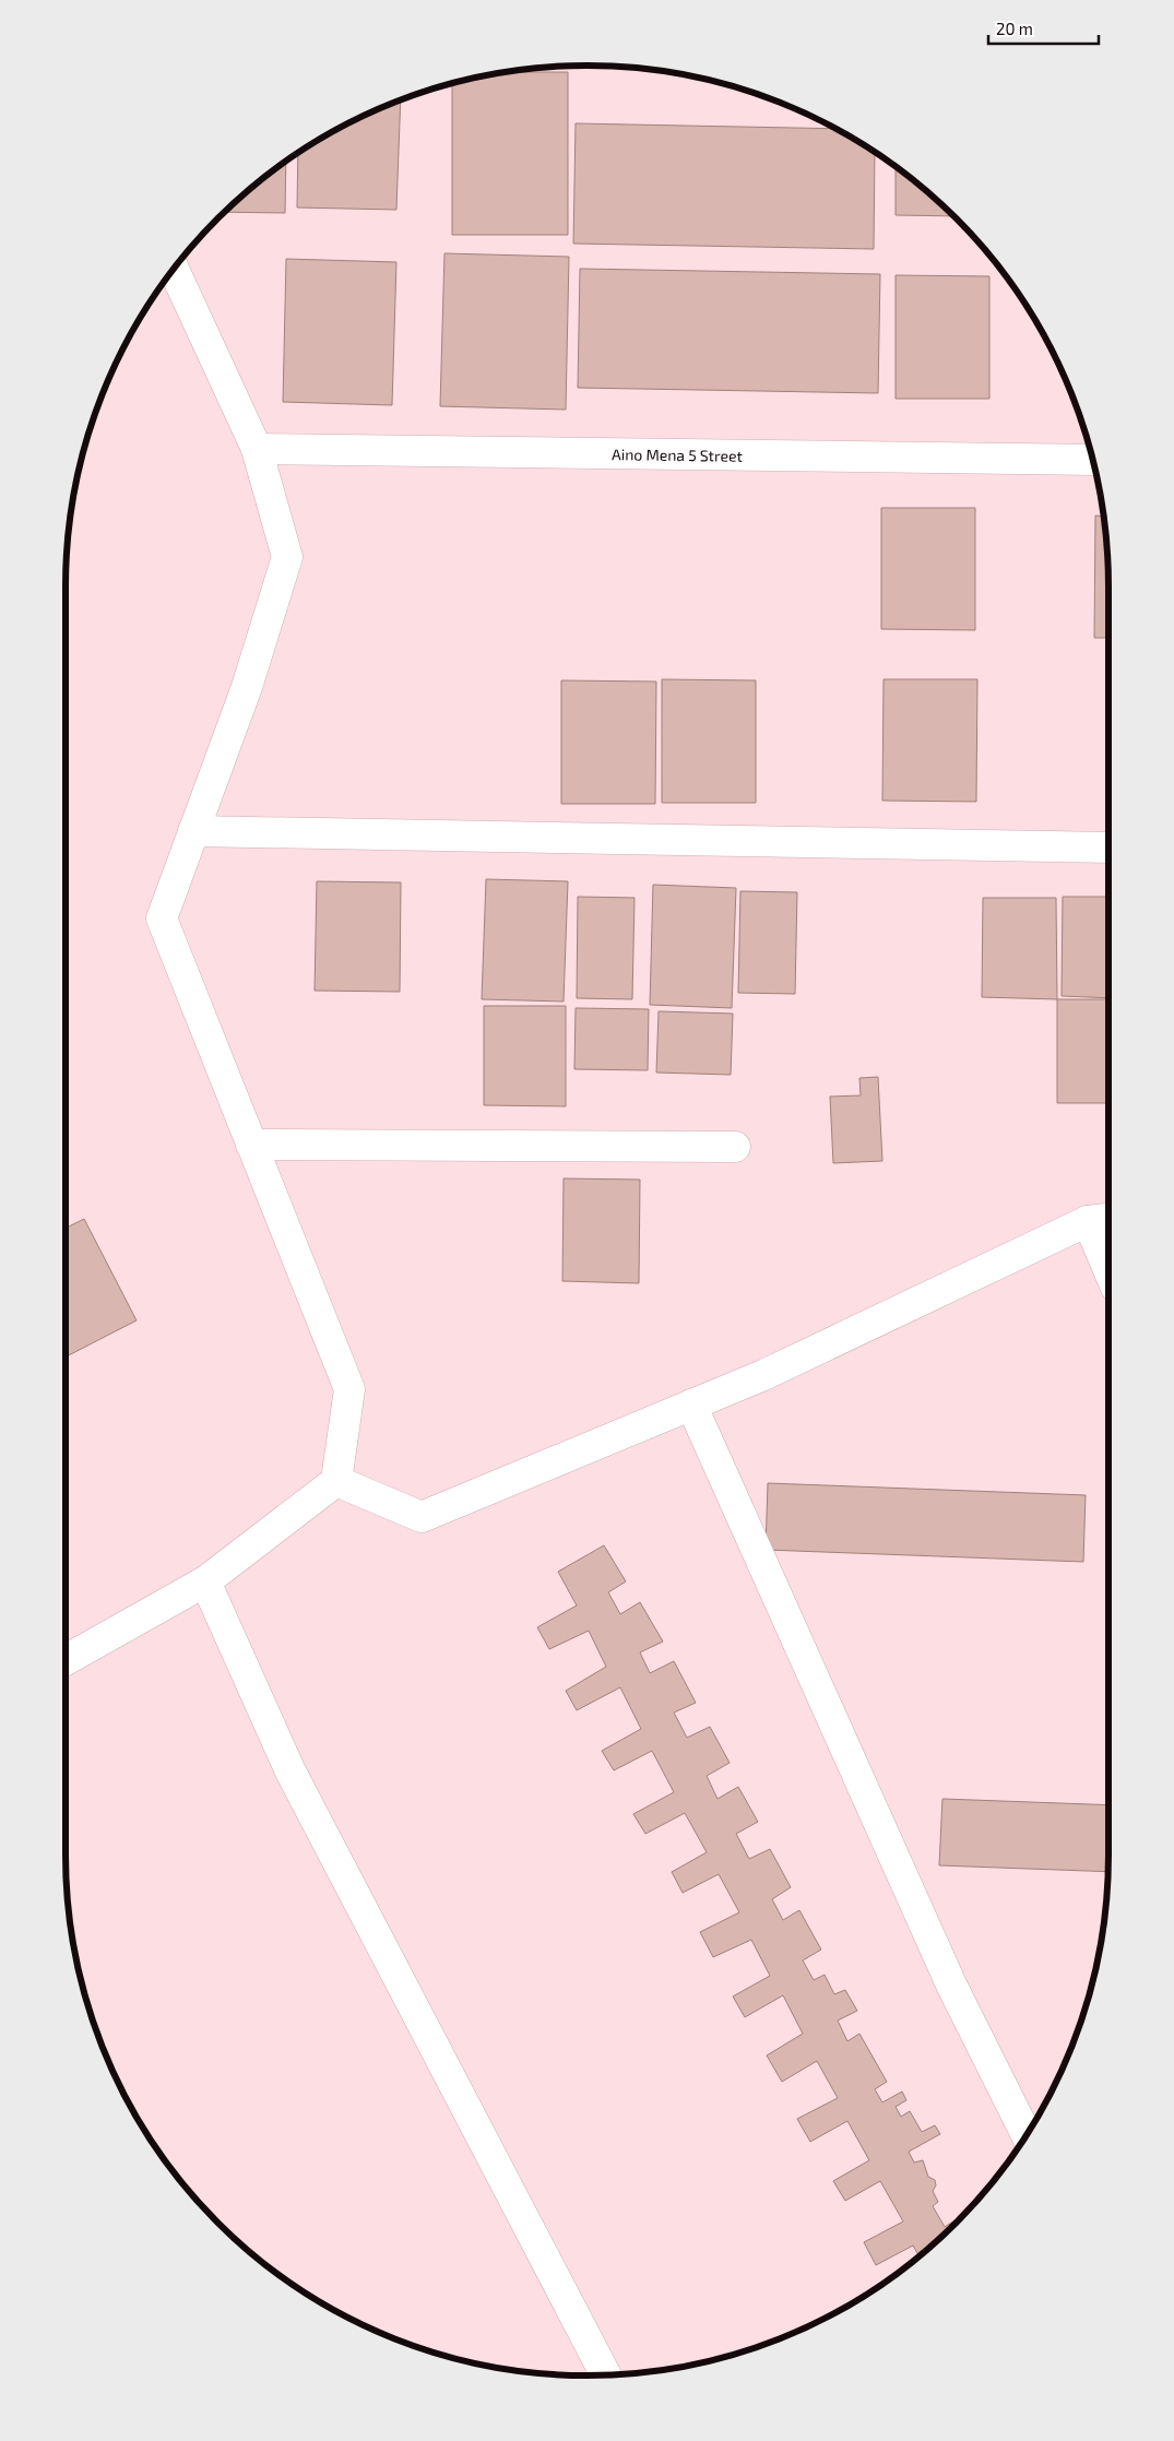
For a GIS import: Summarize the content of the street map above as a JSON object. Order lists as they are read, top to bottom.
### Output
{
  "streets": {
    "street": ["Aino Mena 5 Street"]
  },
  "scale_bar": "20 m"
}
